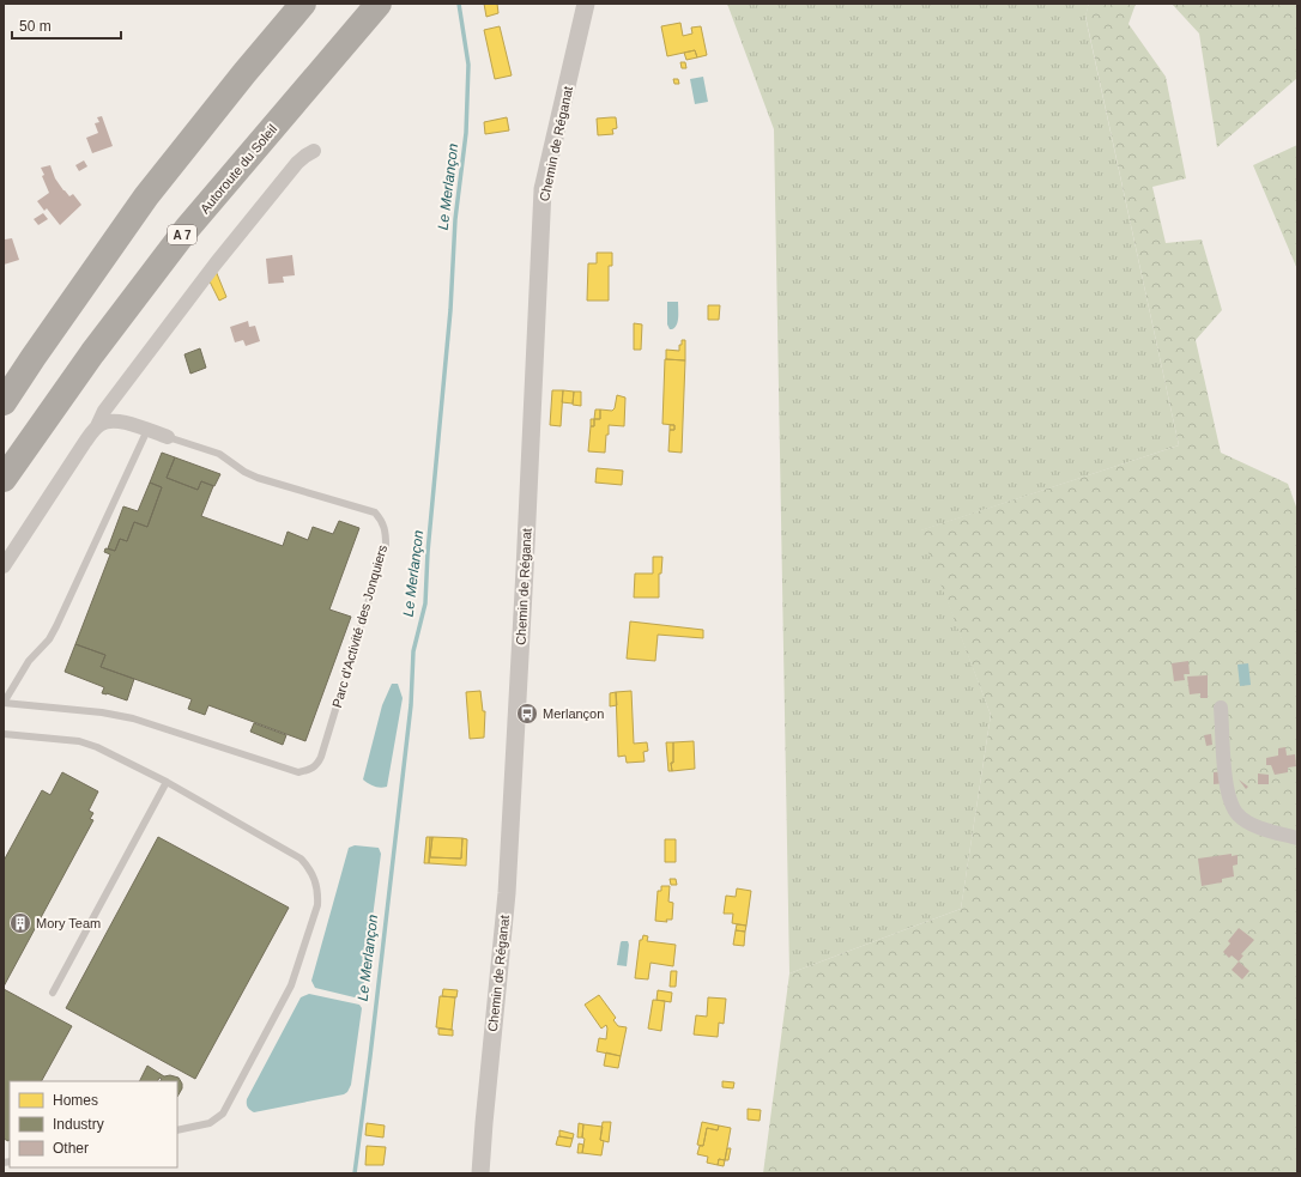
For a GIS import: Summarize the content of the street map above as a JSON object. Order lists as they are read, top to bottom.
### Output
{
  "streets": {
    "highway": ["Autoroute du Soleil", "A 7"],
    "street": ["Chemin de Réganat", "Parc d'Activité des Jonquiers"]
  },
  "water": ["Le Merlançon"],
  "places": {
    "bus stop": ["Merlançon"],
    "building": ["Mory Team"]
  },
  "legend": ["Homes", "Industry", "Other"],
  "scale_bar": "50 m"
}
